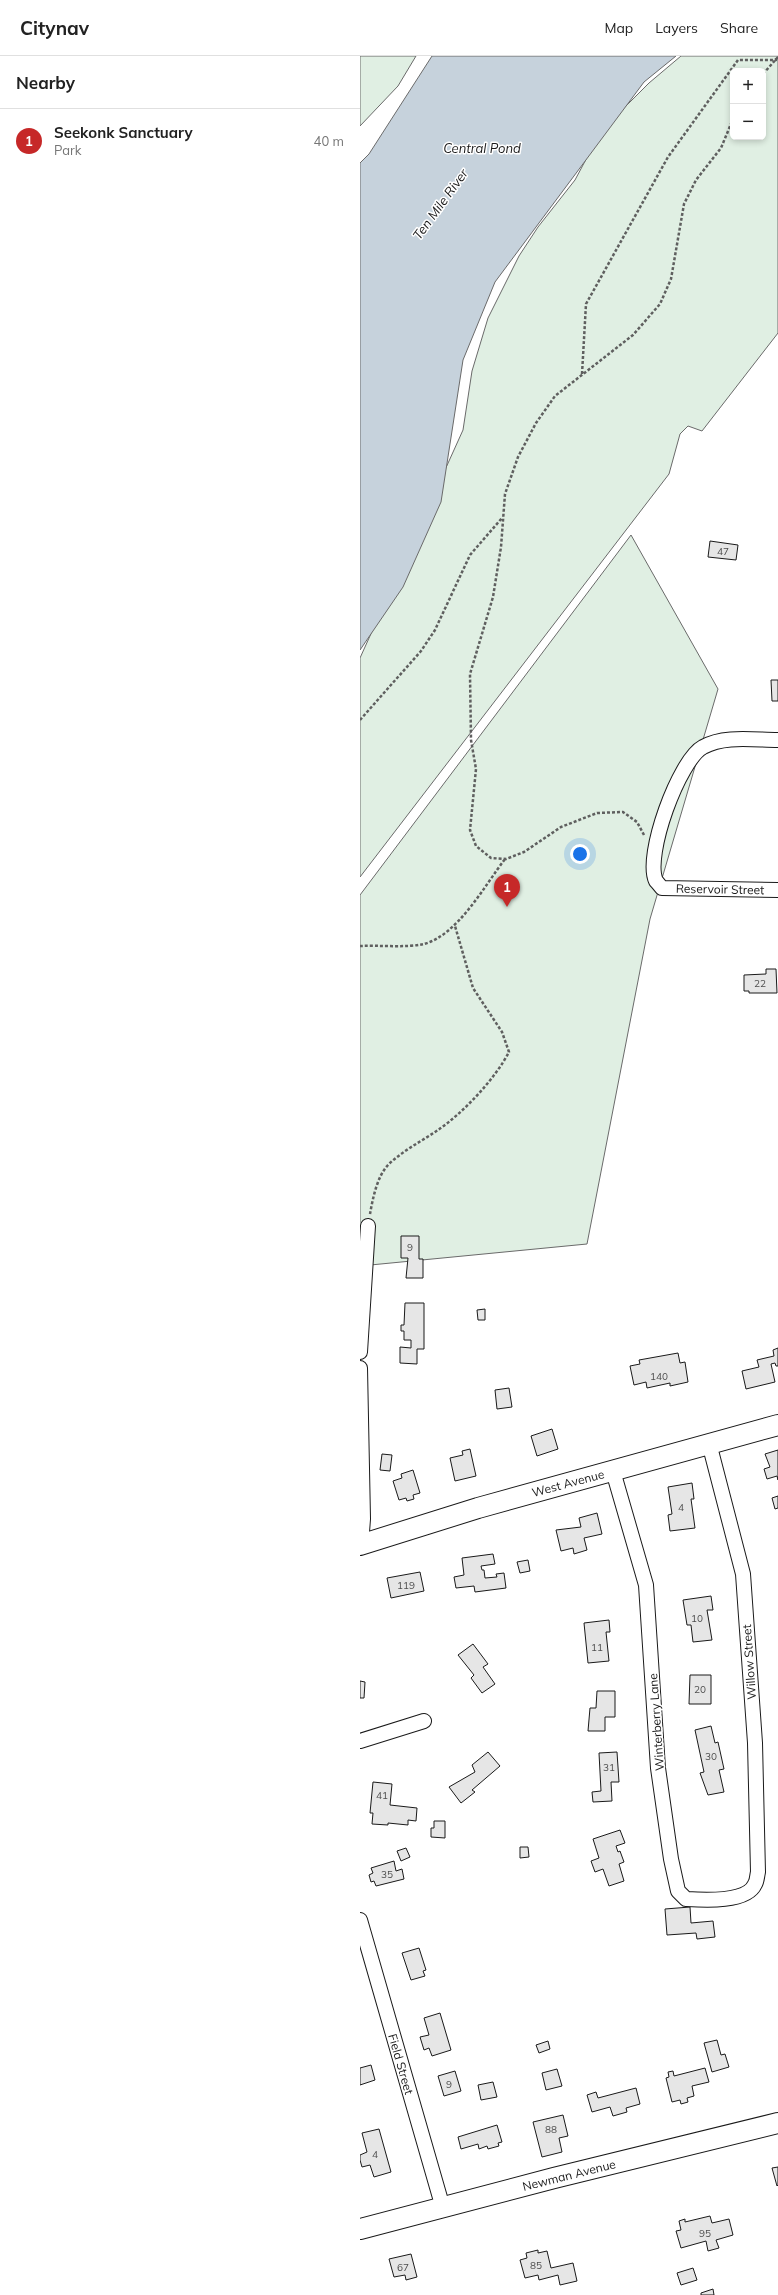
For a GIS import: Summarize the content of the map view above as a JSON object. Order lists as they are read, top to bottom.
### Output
{
  "streets": {
    "street": [
      "Reservoir Street",
      "West Avenue",
      "Willow Street",
      "Winterberry Lane",
      "Field Street",
      "Newman Avenue"
    ]
  },
  "crossings": [
    ["West Avenue", "Willow Street"],
    ["West Avenue", "Winterberry Lane"],
    ["Willow Street", "Winterberry Lane"],
    ["Field Street", "Newman Avenue"]
  ],
  "water": ["Central Pond", "Ten Mile River"],
  "house_numbers": [
    "47",
    "22",
    "9",
    "140",
    "4",
    "119",
    "10",
    "11",
    "20",
    "30",
    "31",
    "41",
    "35",
    "9",
    "88",
    "4",
    "95",
    "85",
    "67"
  ],
  "page": {
    "header": "Citynav",
    "nav": ["Map", "Layers", "Share"],
    "heading": "Nearby",
    "map_buttons": ["+", "−"],
    "list": [
      {
        "mark": "1",
        "name": "Seekonk Sanctuary",
        "note": "Park",
        "value": "40 m"
      }
    ],
    "pins": "1"
  }
}
